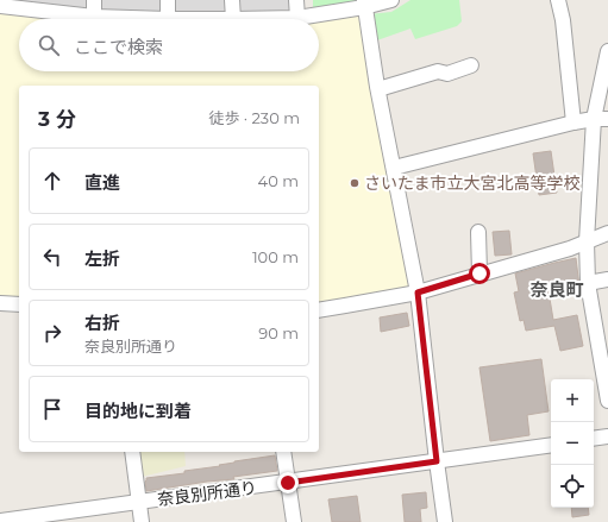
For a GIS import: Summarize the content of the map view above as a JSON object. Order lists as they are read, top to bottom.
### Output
{
  "streets": {
    "street": ["奈良別所通り"]
  },
  "districts": ["奈良町"],
  "places": ["さいたま市立大宮北高等学校"],
  "page": {
    "search": "ここで検索",
    "heading": ["3 分", "徒歩 · 230 m"],
    "list": [
      ["直進", "40 m"],
      ["左折", "100 m"],
      ["右折", "奈良別所通り", "90 m"],
      "目的地に到着"
    ],
    "map_buttons": ["+", "−"]
  }
}
